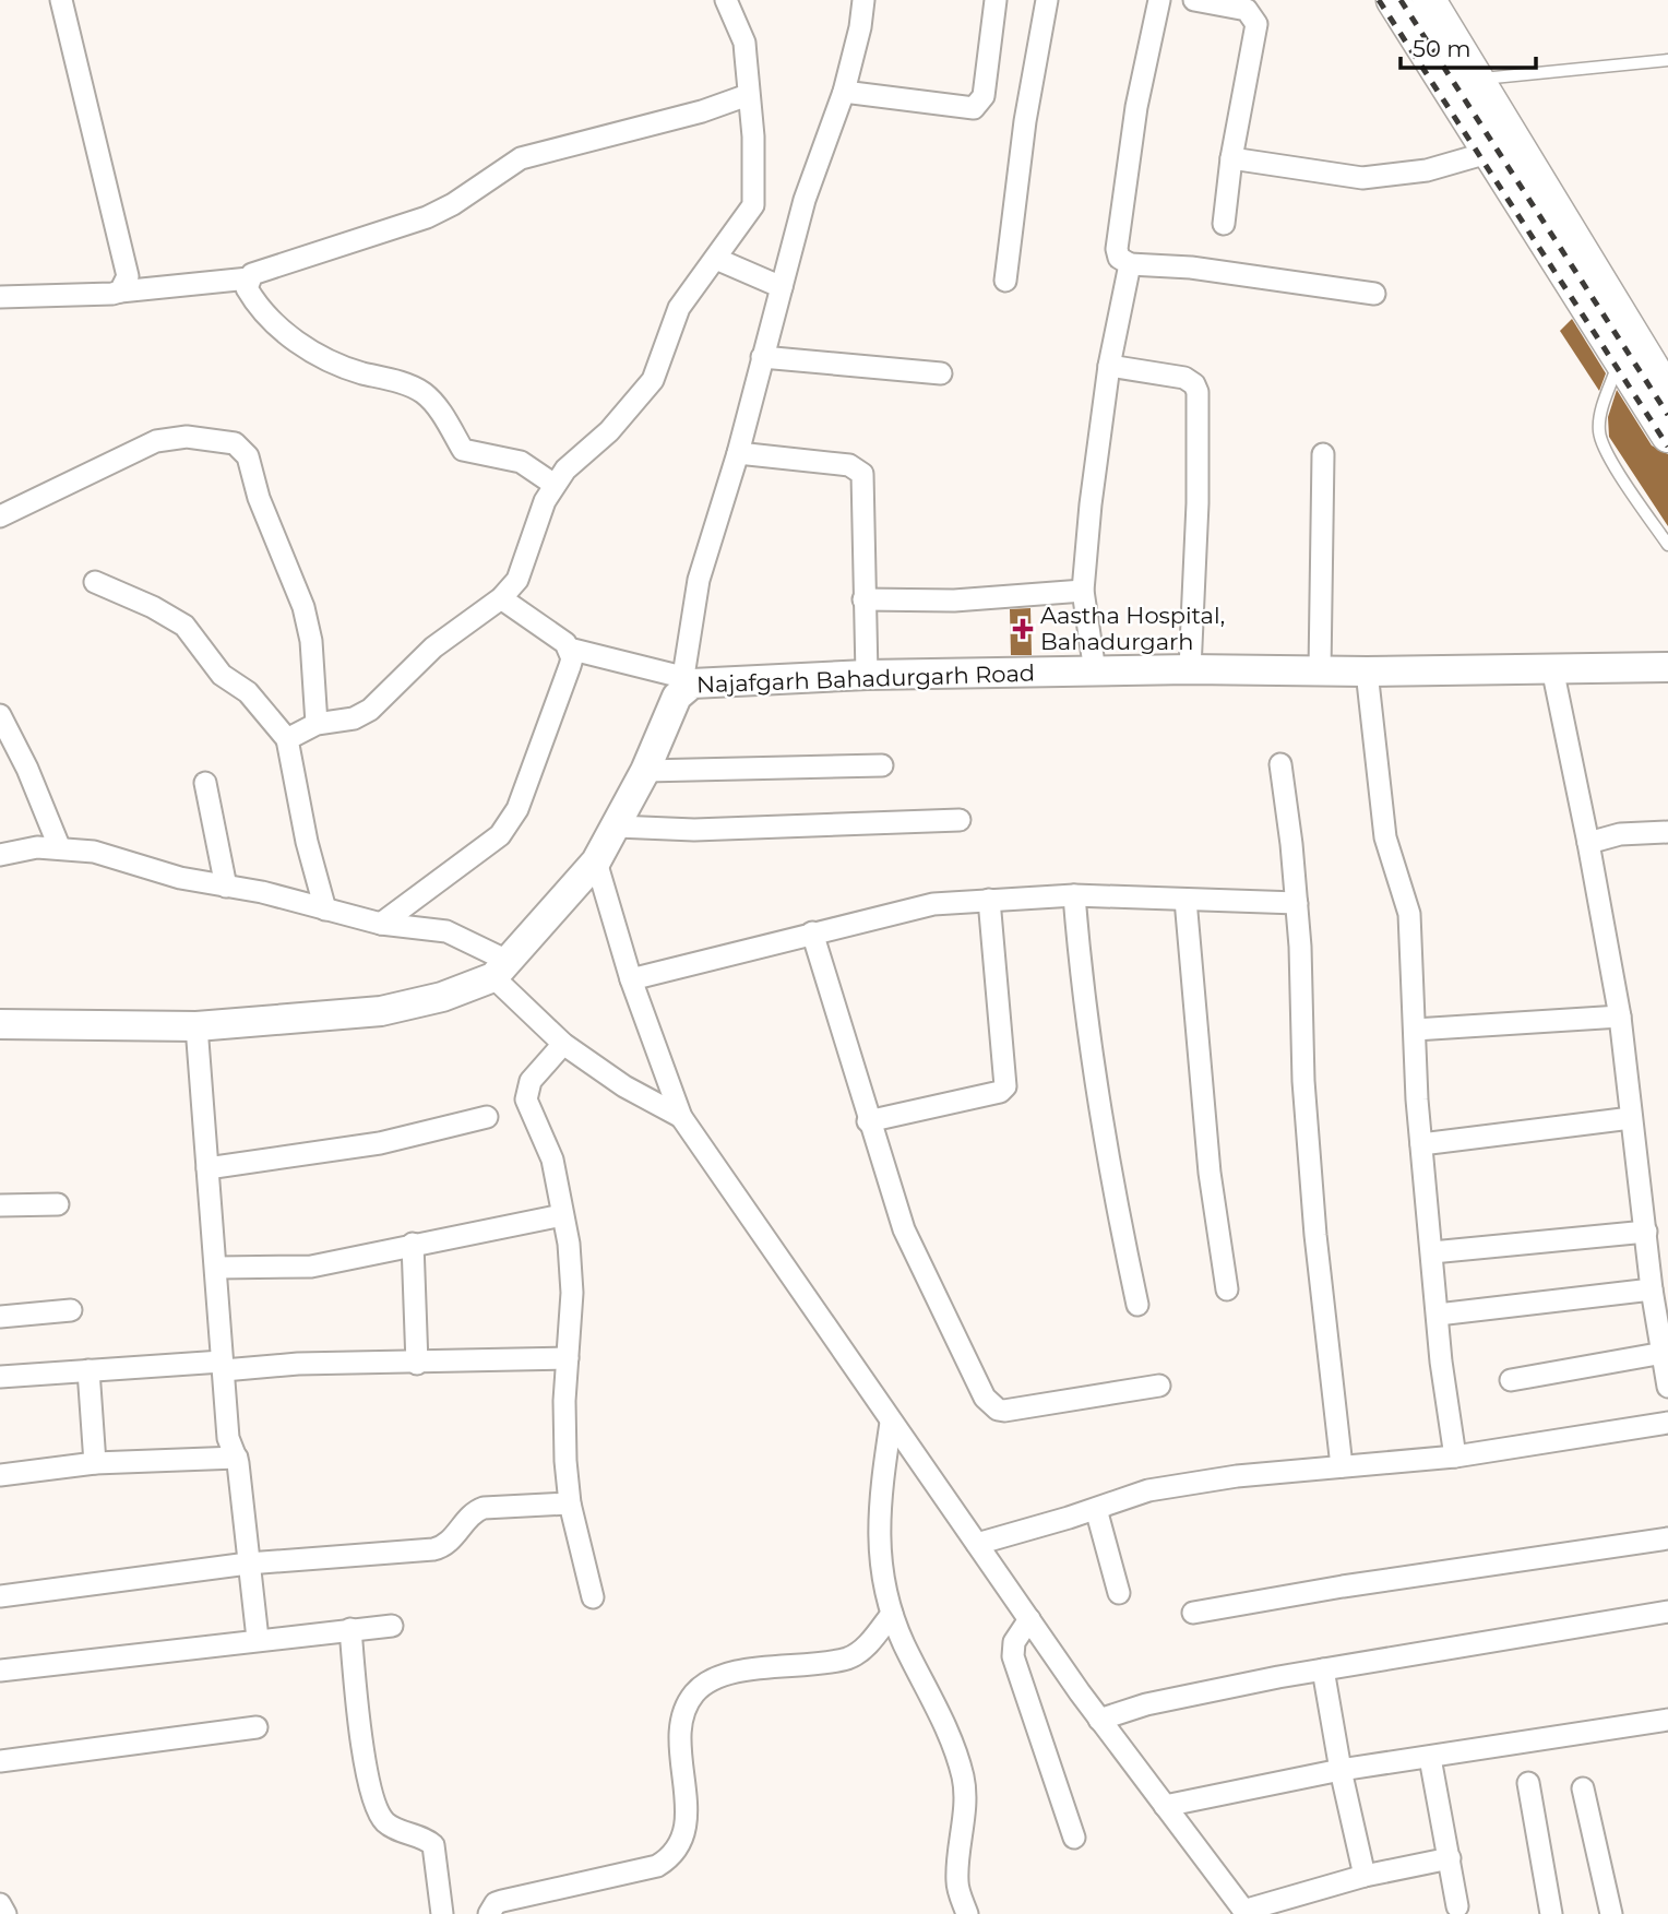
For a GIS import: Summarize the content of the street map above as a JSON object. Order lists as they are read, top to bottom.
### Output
{
  "streets": {
    "street": ["Najafgarh Bahadurgarh Road"]
  },
  "places": {
    "health": ["Aastha Hospital, Bahadurgarh"]
  },
  "scale_bar": "50 m"
}
